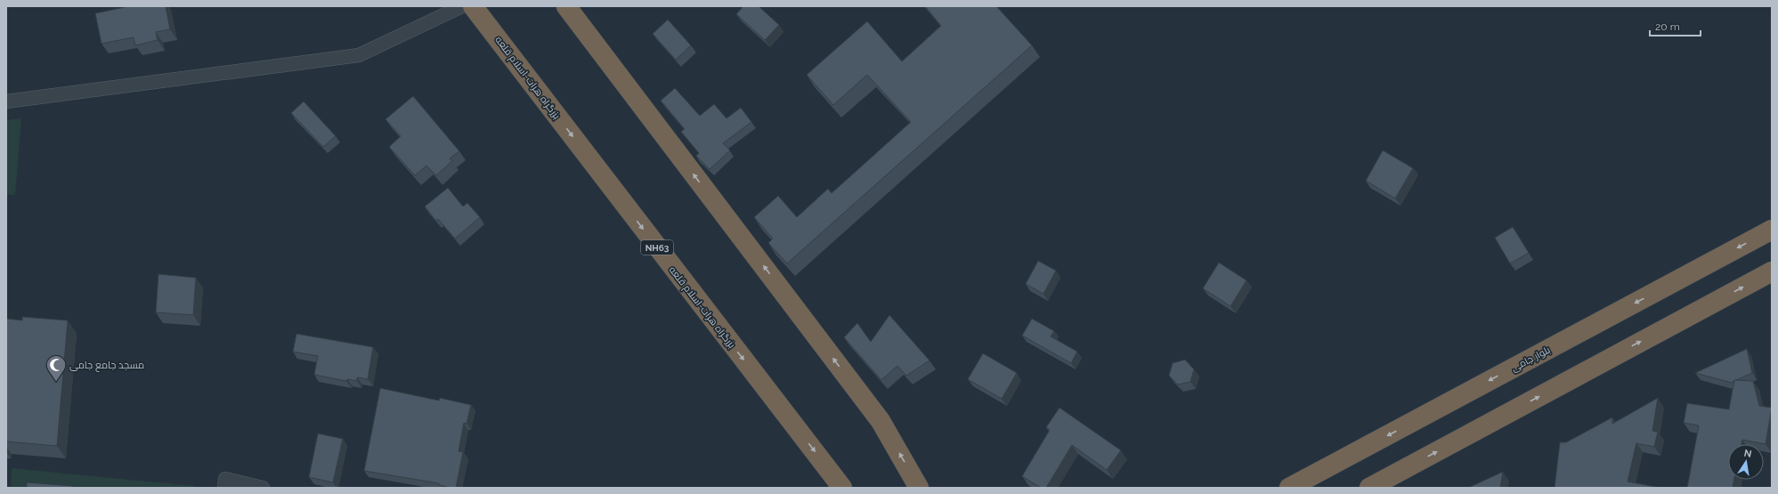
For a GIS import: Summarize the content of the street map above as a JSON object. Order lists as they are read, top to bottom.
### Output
{
  "streets": {
    "highway": ["بزرگراه هرات-اسلام قلعه", "NH63", "بلوار جامی"]
  },
  "places": {
    "mosque": ["مسجد جامع جامی"]
  },
  "scale_bar": "20 m",
  "north": "top"
}
